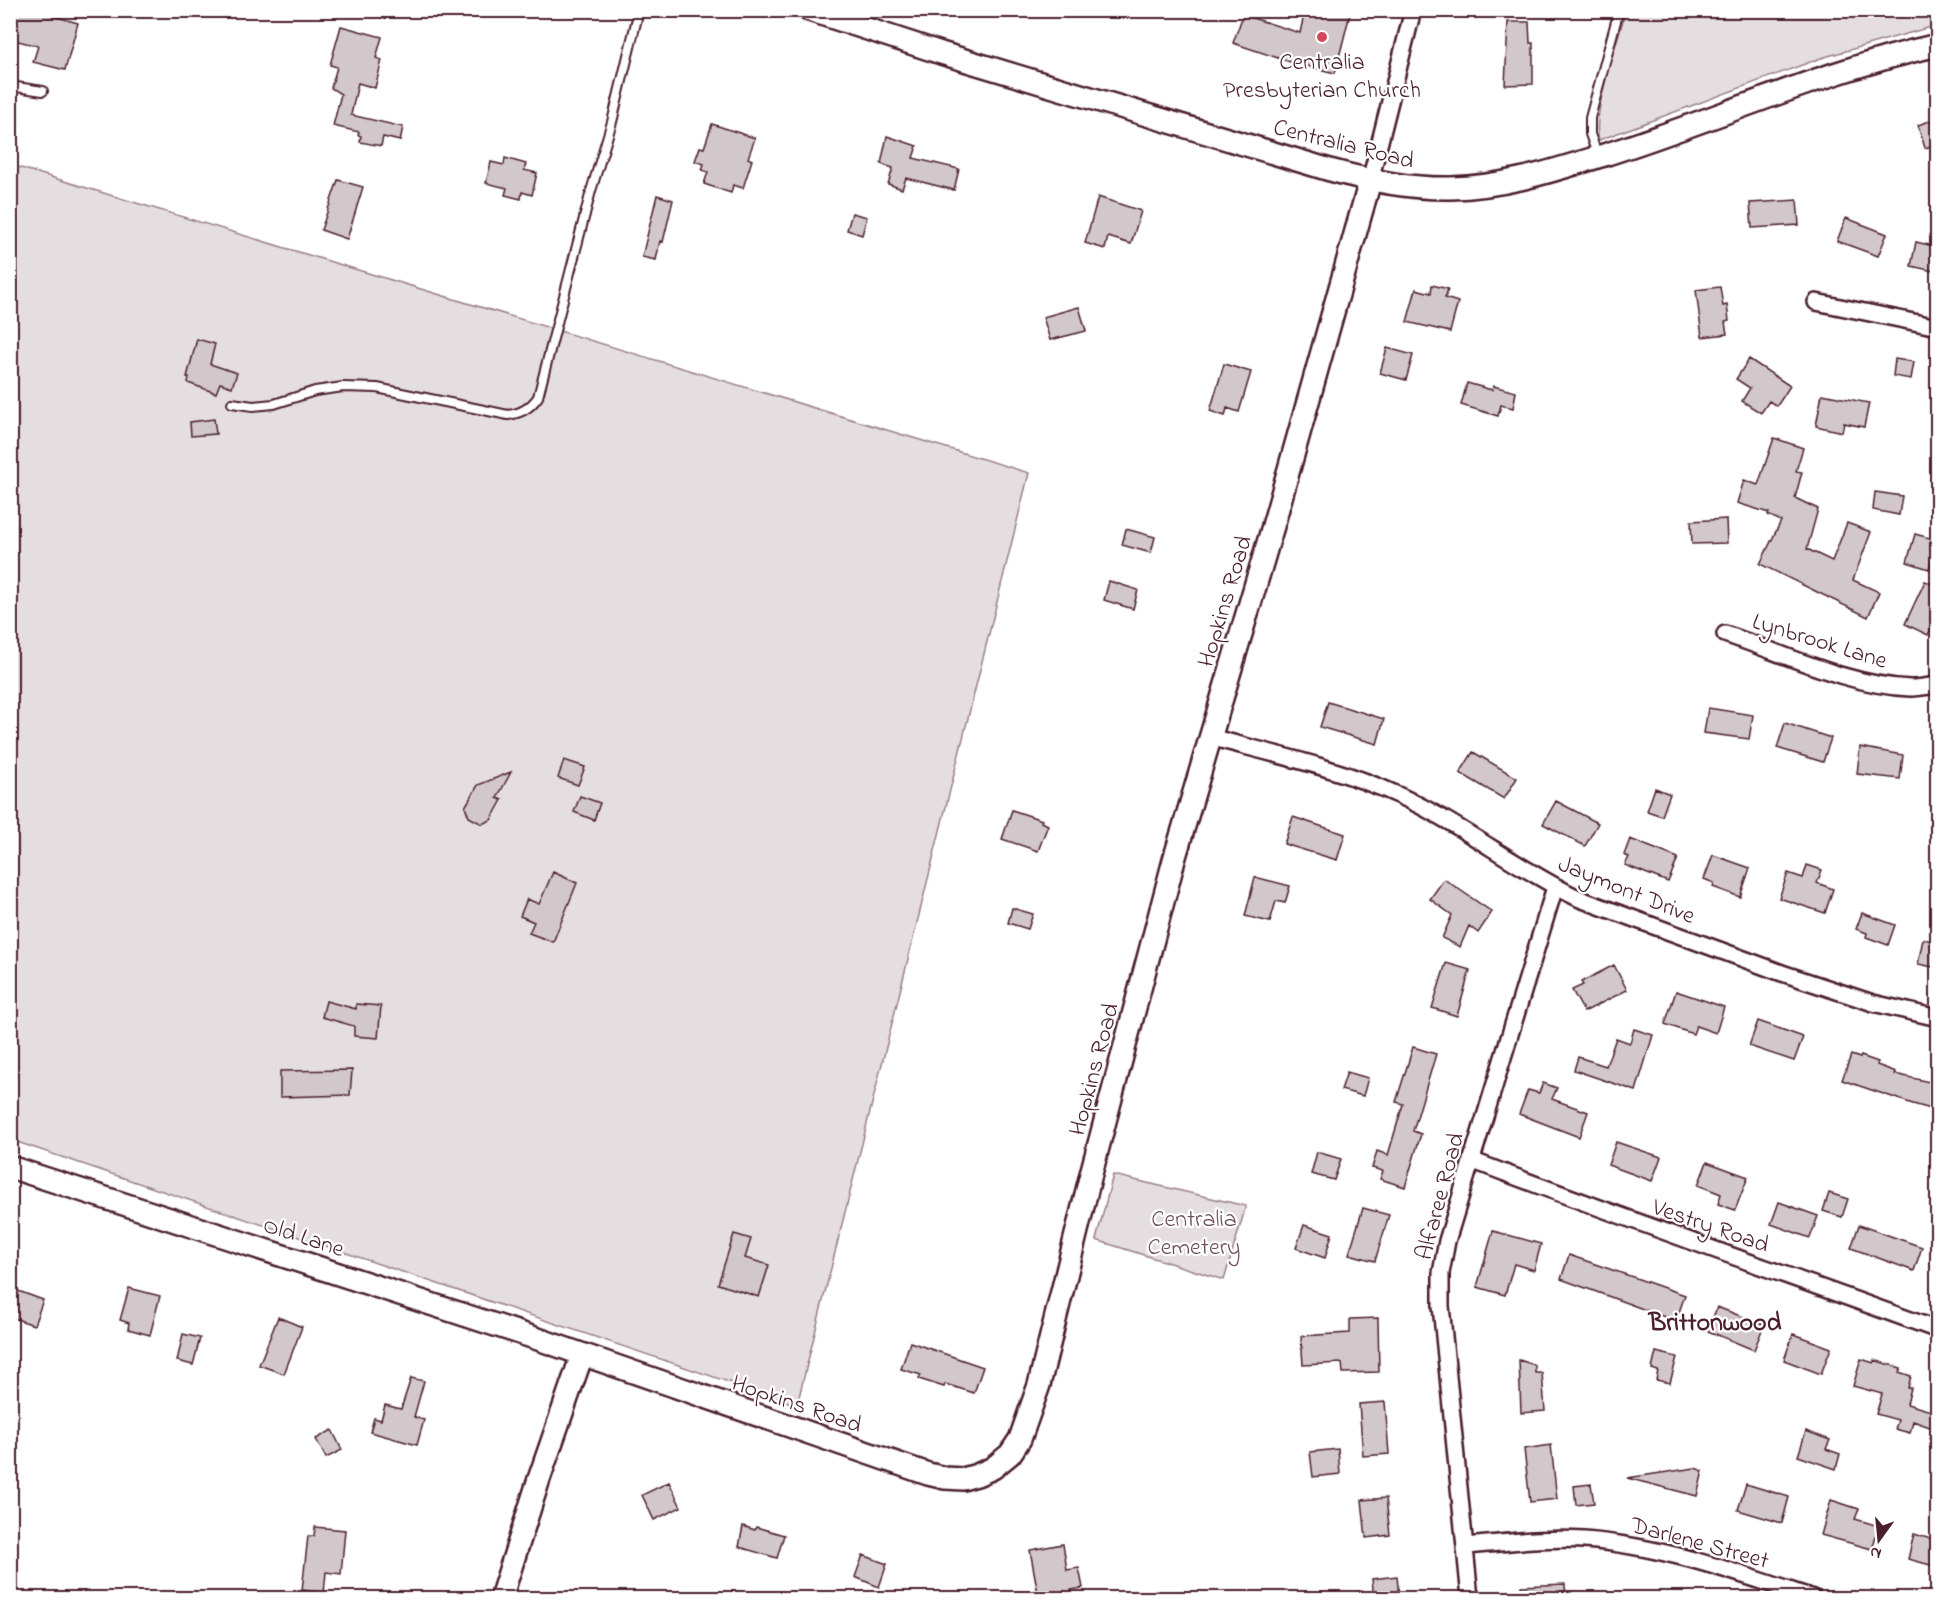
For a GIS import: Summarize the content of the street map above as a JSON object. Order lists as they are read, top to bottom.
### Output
{
  "streets": {
    "main road": ["Centralia Road", "Hopkins Road", "Old Lane"],
    "street": [
      "Lynbrook Lane",
      "Jaymont Drive",
      "Alfaree Road",
      "Vestry Road",
      "Darlene Street"
    ]
  },
  "crossings": [
    ["Centralia Road", "Hopkins Road"],
    ["Hopkins Road", "Jaymont Drive"],
    ["Hopkins Road", "Old Lane"],
    ["Jaymont Drive", "Alfaree Road"],
    ["Alfaree Road", "Vestry Road"],
    ["Alfaree Road", "Darlene Street"]
  ],
  "districts": ["Brittonwood"],
  "parks": ["Centralia Cemetery"],
  "places": ["Centralia Presbyterian Church"],
  "north": "bottom"
}
